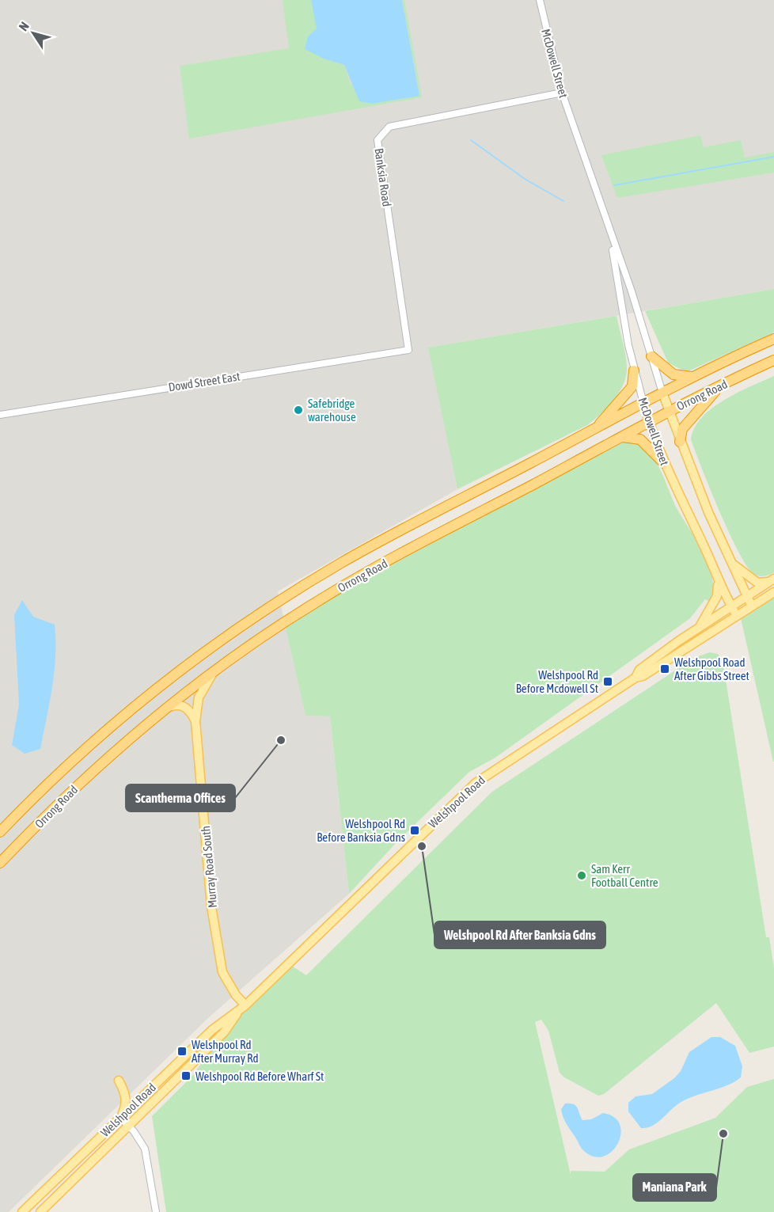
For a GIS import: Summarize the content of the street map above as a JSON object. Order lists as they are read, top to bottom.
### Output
{
  "streets": {
    "highway": ["Orrong Road"],
    "main road": ["McDowell Street", "Welshpool Road", "Murray Road South"],
    "street": ["Banksia Road", "Dowd Street East"]
  },
  "crossings": [
    ["McDowell Street", "Banksia Road"],
    ["McDowell Street", "Orrong Road"],
    ["McDowell Street", "Welshpool Road"],
    ["Banksia Road", "Dowd Street East"],
    ["Orrong Road", "Murray Road South"],
    ["Welshpool Road", "Murray Road South"]
  ],
  "places": {
    "other": [
      "Safebridge warehouse",
      "Scantherma Offices",
      "Welshpool Rd After Banksia Gdns",
      "Sam Kerr Football Centre",
      "Maniana Park"
    ],
    "transit": [
      "Welshpool Road After Gibbs Street",
      "Welshpool Rd Before Mcdowell St",
      "Welshpool Rd Before Banksia Gdns",
      "Welshpool Rd After Murray Rd",
      "Welshpool Rd Before Wharf St"
    ]
  },
  "north": "top left"
}
